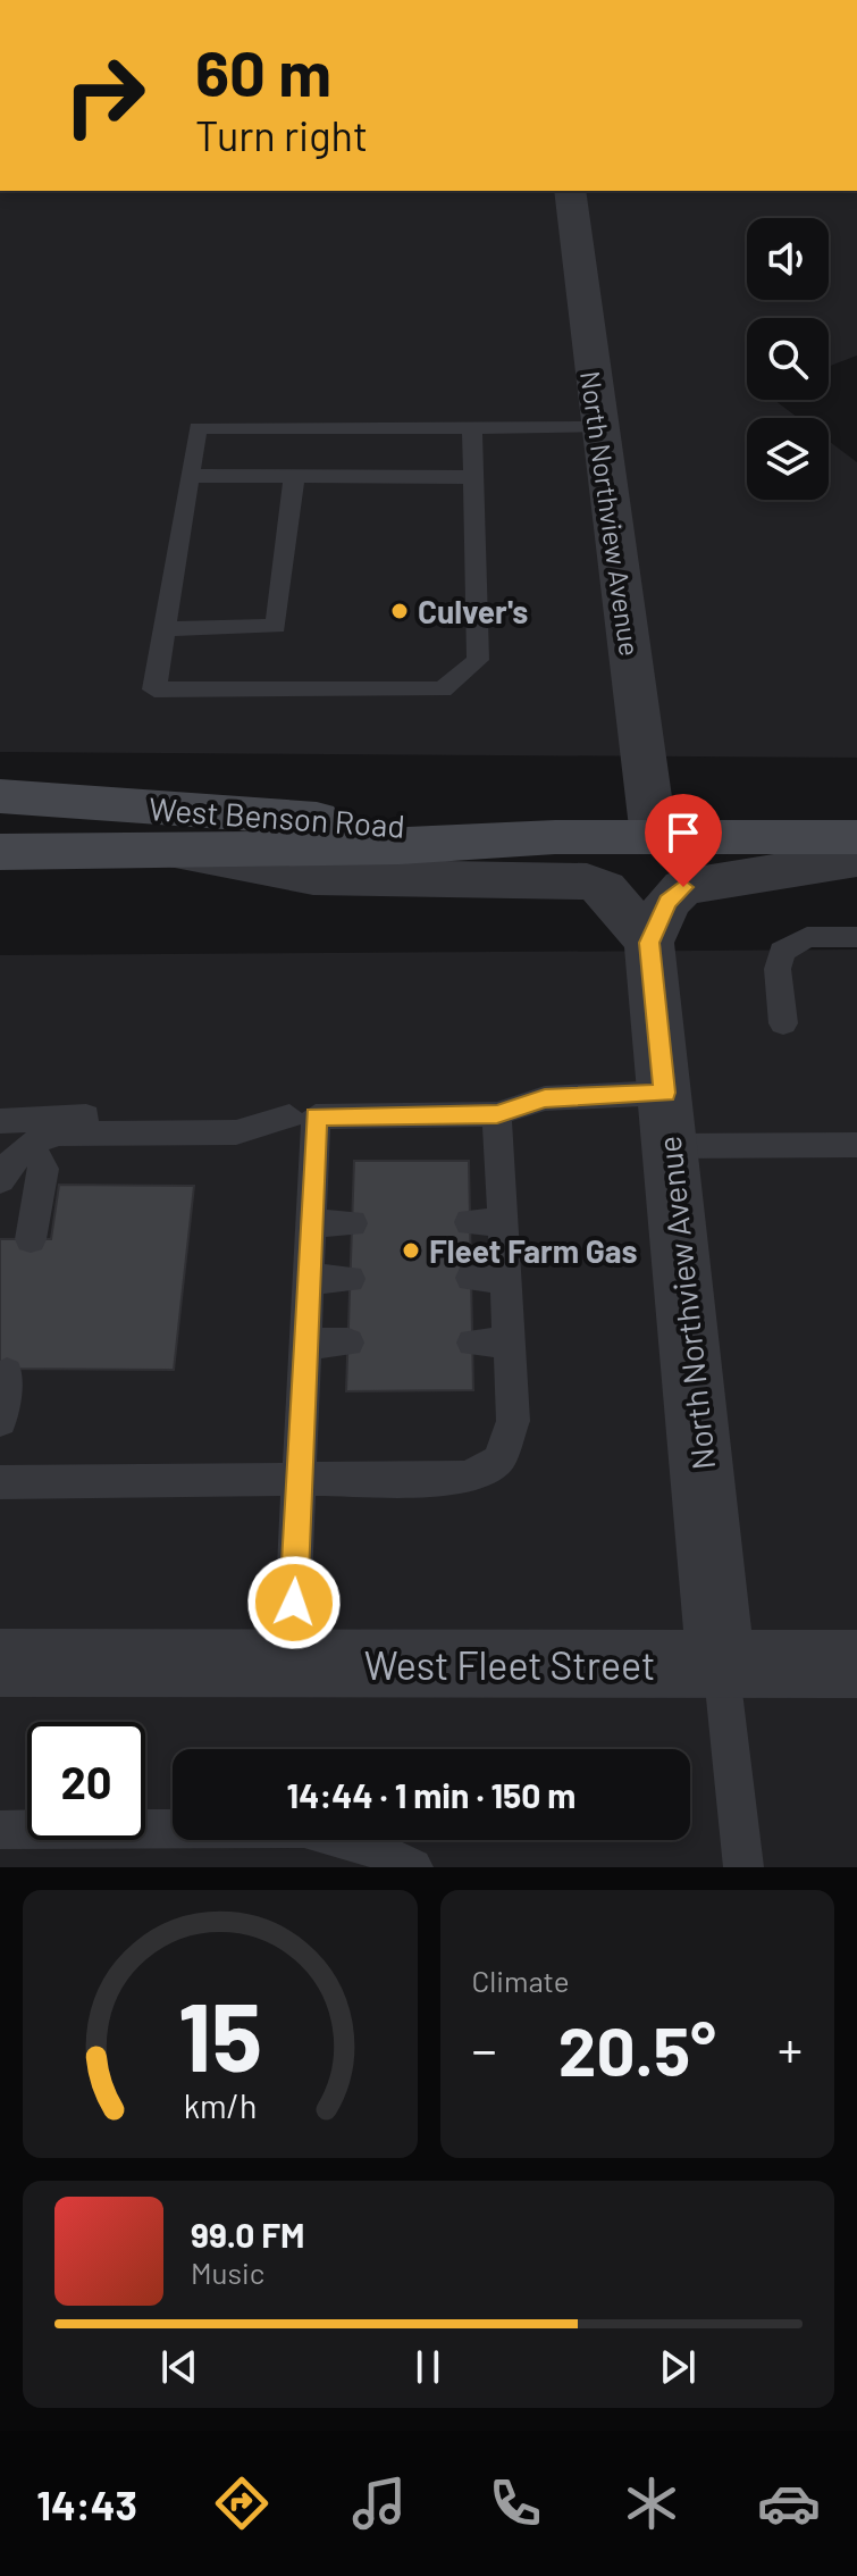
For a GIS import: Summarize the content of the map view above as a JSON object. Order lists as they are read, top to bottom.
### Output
{
  "streets": {
    "main road": ["West Benson Road"],
    "street": ["North Northview Avenue", "West Fleet Street"]
  },
  "crossings": [
    ["North Northview Avenue", "West Benson Road"],
    ["North Northview Avenue", "West Fleet Street"]
  ],
  "places": ["Culver's", "Fleet Farm Gas"],
  "page": {
    "turn": ["60 m", "Turn right"],
    "limit": "20",
    "trip": "14:44 · 1 min · 150 m",
    "tile": "Climate",
    "heat": ["−", "20.5°", "+"],
    "song": ["99.0 FM", "Music"],
    "tabs": "14:43",
    "gauge": ["15", "km/h"]
  }
}
